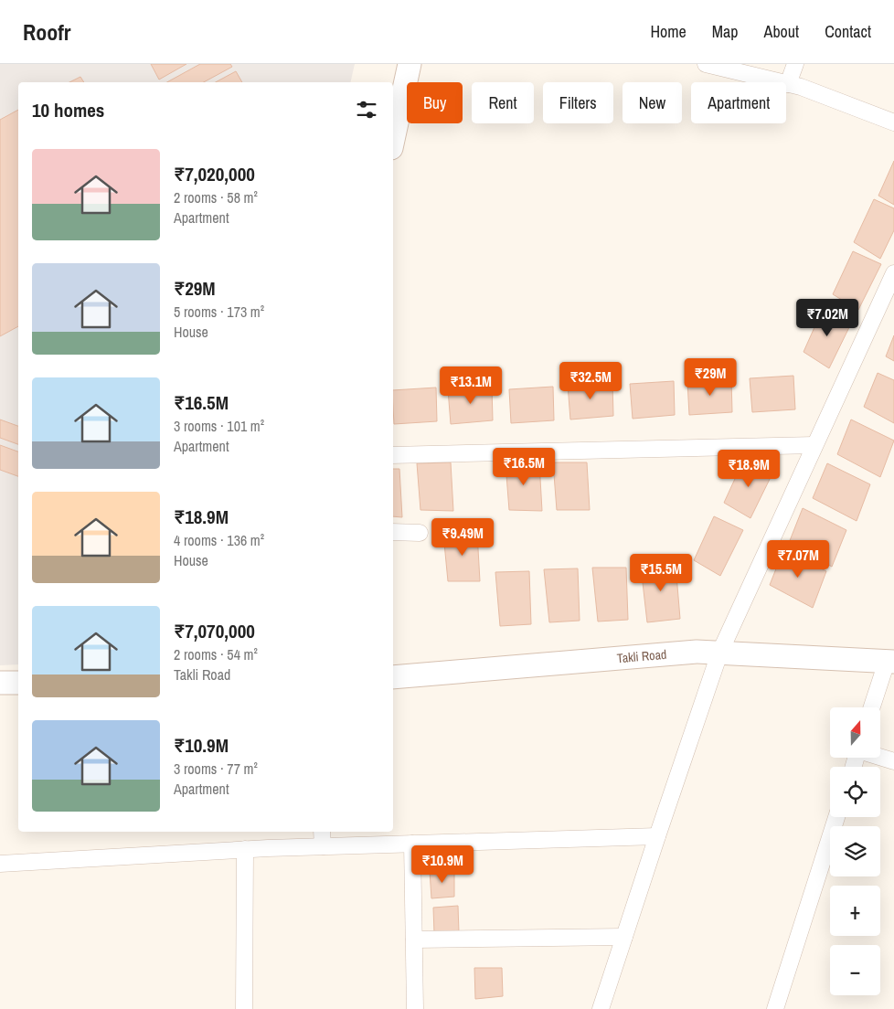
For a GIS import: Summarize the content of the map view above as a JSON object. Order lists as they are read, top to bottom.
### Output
{
  "streets": {
    "main road": ["Takli Road"]
  },
  "north": "top",
  "page": {
    "header": "Roofr",
    "nav": [
      "Home",
      "Map",
      "About",
      "Contact"
    ],
    "chip": [
      "Buy",
      "Rent",
      "Filters",
      "New",
      "Apartment"
    ],
    "heading": "10 homes",
    "list": [
      {
        "name": "₹7,020,000",
        "note": "2 rooms · 58 m² · Apartment"
      },
      {
        "name": "₹29M",
        "note": "5 rooms · 173 m² · House"
      },
      {
        "name": "₹16.5M",
        "note": "3 rooms · 101 m² · Apartment"
      },
      {
        "name": "₹18.9M",
        "note": "4 rooms · 136 m² · House"
      },
      {
        "name": "₹7,070,000",
        "note": "2 rooms · 54 m² · Takli Road"
      },
      {
        "name": "₹10.9M",
        "note": "3 rooms · 77 m² · Apartment"
      }
    ],
    "price": [
      "₹7.02M",
      "₹29M",
      "₹32.5M",
      "₹13.1M",
      "₹16.5M",
      "₹18.9M",
      "₹9.49M",
      "₹7.07M",
      "₹15.5M",
      "₹10.9M"
    ],
    "map_buttons": ["+", "−"]
  }
}
